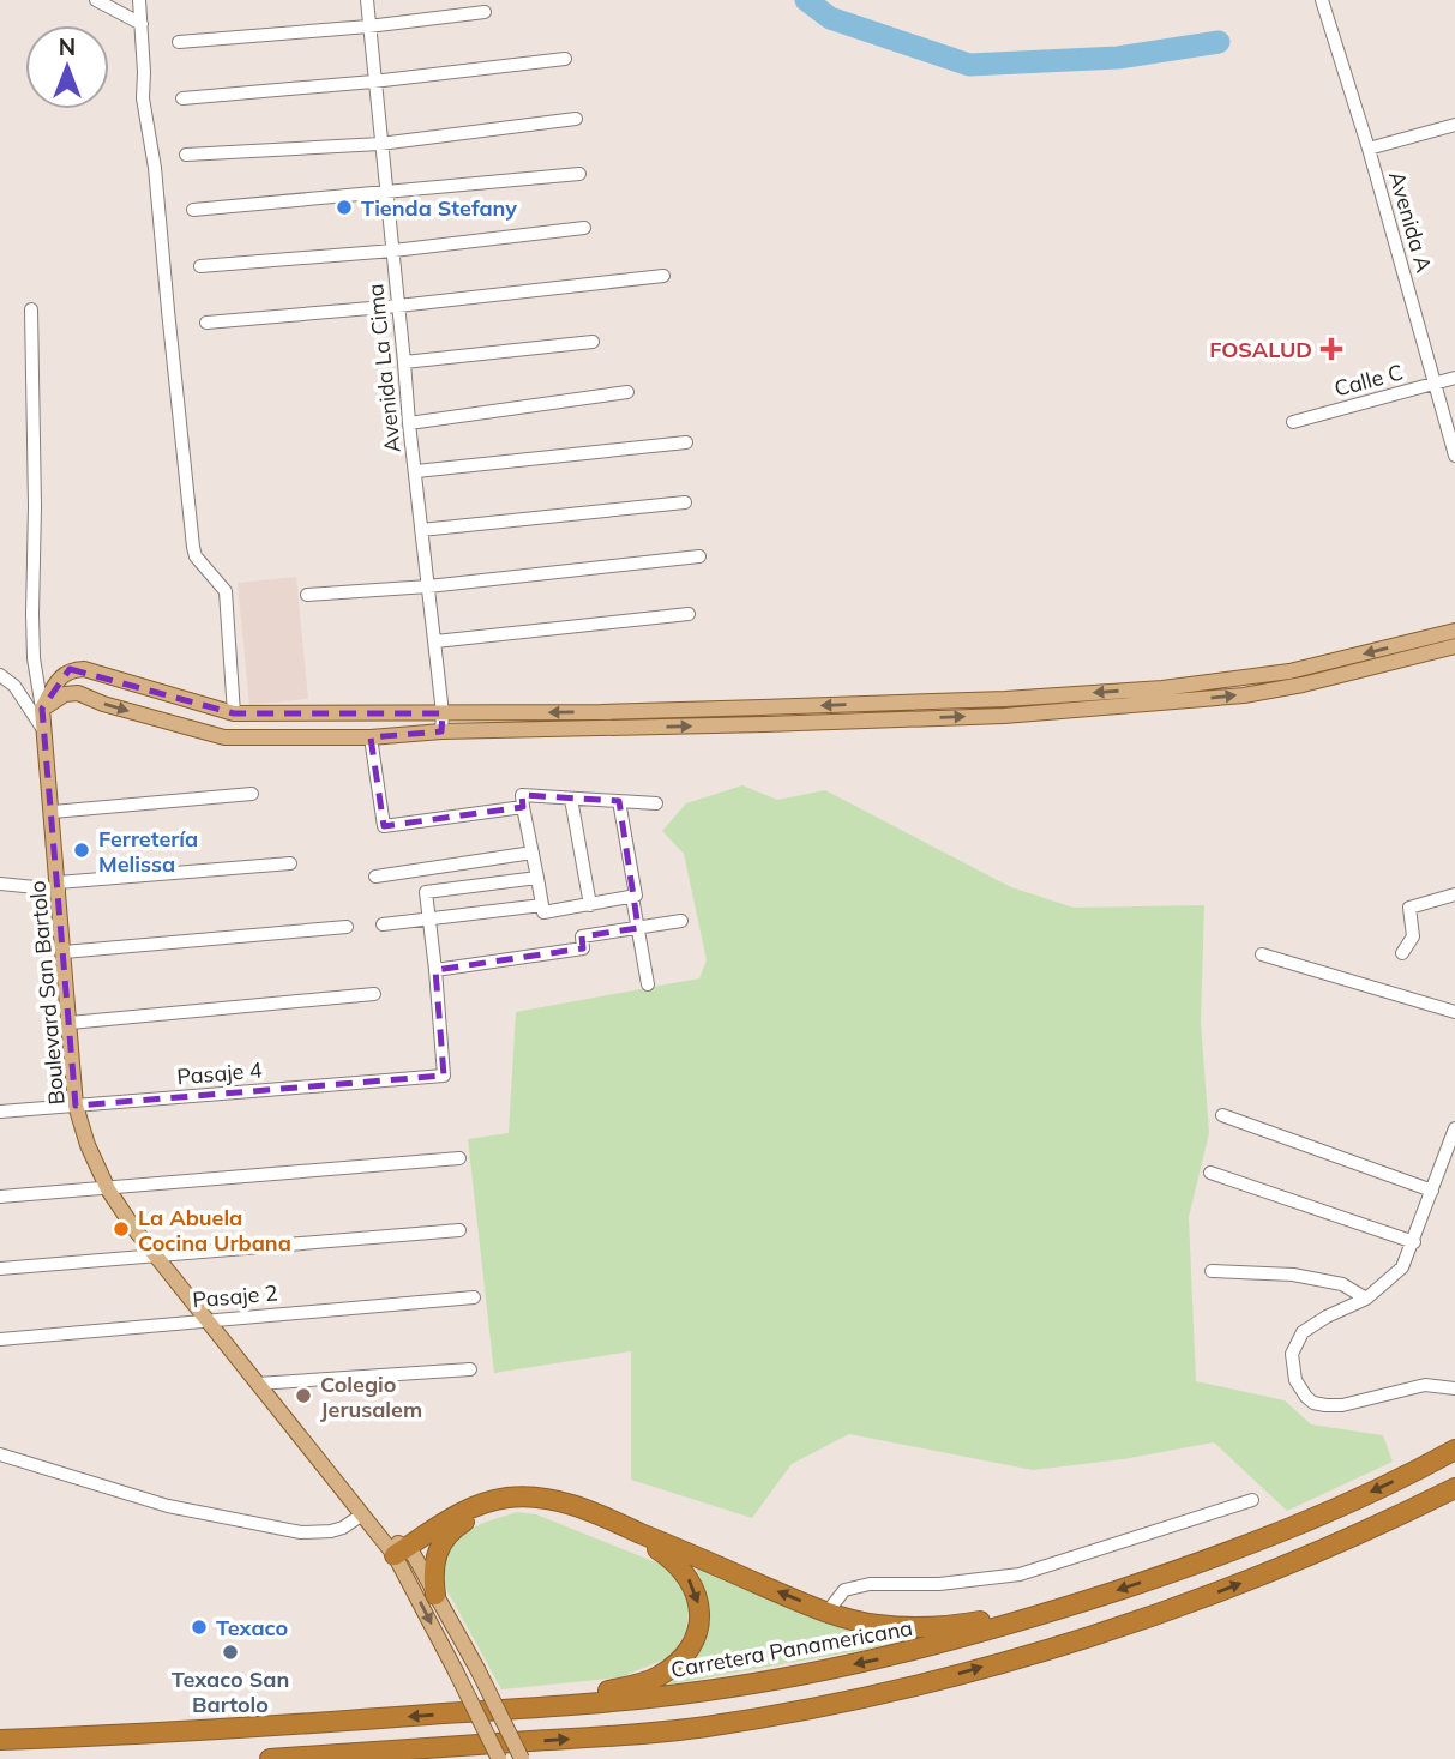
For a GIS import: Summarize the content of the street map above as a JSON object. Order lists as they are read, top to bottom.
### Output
{
  "streets": {
    "highway": ["Carretera Panamericana"],
    "main road": ["Boulevard San Bartolo"],
    "street": [
      "Avenida A",
      "Avenida La Cima",
      "Calle C",
      "Pasaje 4",
      "Pasaje 2"
    ]
  },
  "crossings": [
    ["Avenida A", "Calle C"],
    ["Boulevard San Bartolo", "Pasaje 4"],
    ["Boulevard San Bartolo", "Pasaje 2"]
  ],
  "places": {
    "other": [
      "Tienda Stefany",
      "Ferretería Melissa",
      "La Abuela Cocina Urbana",
      "Colegio Jerusalem",
      "Texaco",
      "Texaco San Bartolo"
    ],
    "health": ["FOSALUD"]
  },
  "north": "top"
}
